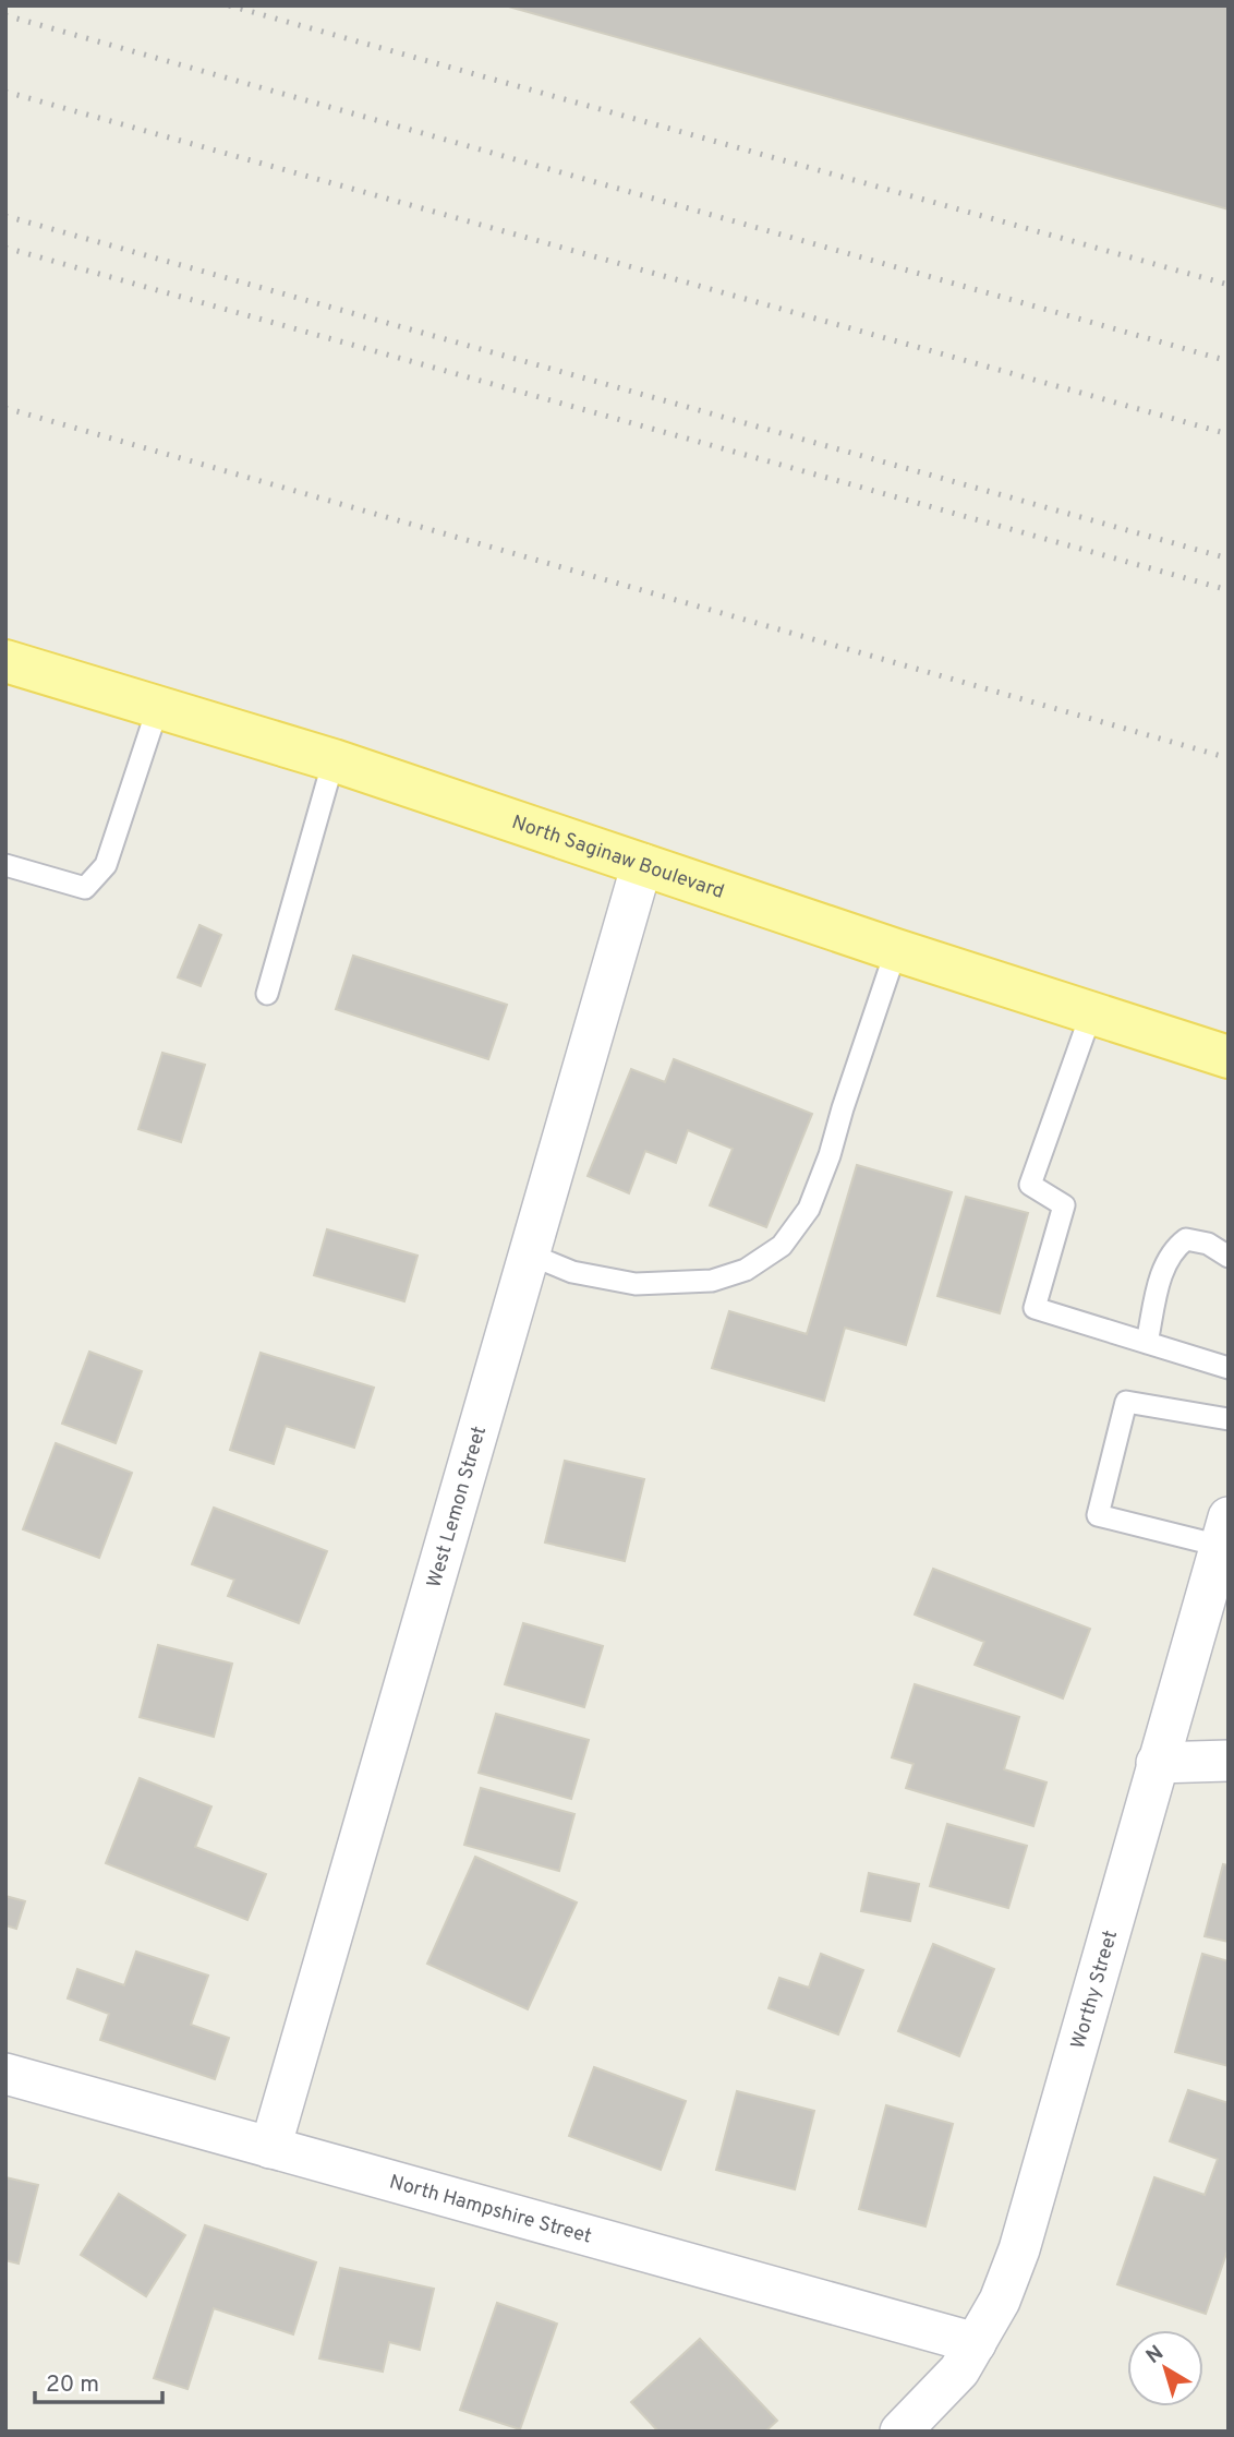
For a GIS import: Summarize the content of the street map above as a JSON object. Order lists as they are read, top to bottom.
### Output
{
  "streets": {
    "main road": ["North Saginaw Boulevard"],
    "street": ["West Lemon Street", "Worthy Street", "North Hampshire Street"]
  },
  "crossings": [
    ["North Saginaw Boulevard", "West Lemon Street"],
    ["West Lemon Street", "North Hampshire Street"],
    ["Worthy Street", "North Hampshire Street"]
  ],
  "scale_bar": "20 m",
  "north": "top left"
}
